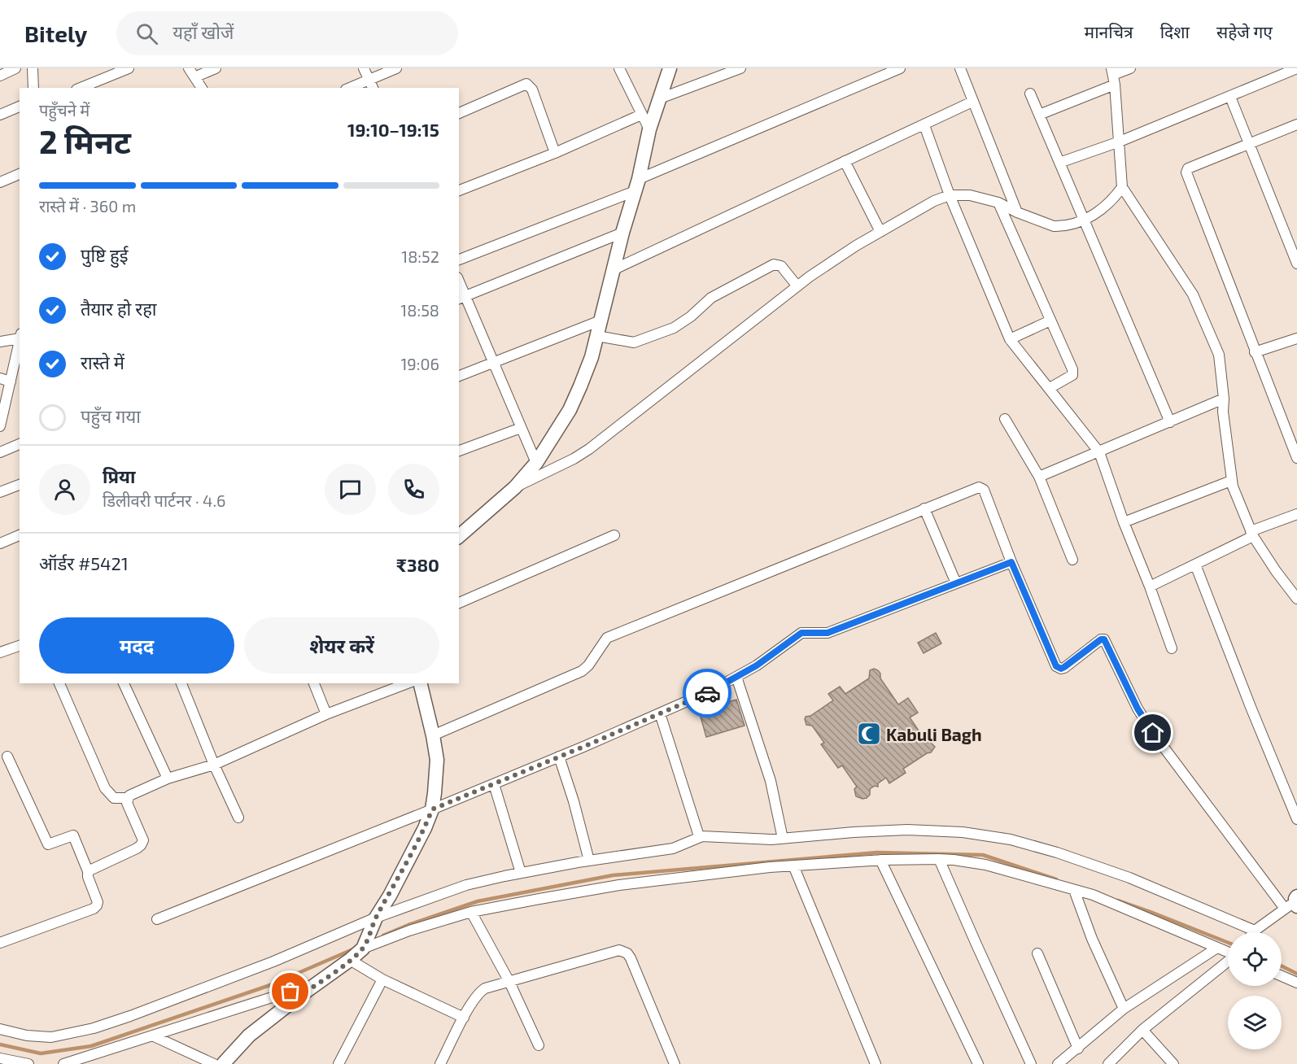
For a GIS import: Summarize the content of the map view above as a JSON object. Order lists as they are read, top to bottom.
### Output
{
  "places": {
    "mosque": ["Kabuli Bagh"]
  },
  "page": {
    "header": "Bitely",
    "search": "यहाँ खोजें",
    "nav": ["मानचित्र", "दिशा", "सहेजे गए"],
    "heading": ["2 मिनट", "पहुँचने में", "19:10–19:15"],
    "panel": [
      "प्रिया",
      "डिलीवरी पार्टनर · 4.6",
      "ऑर्डर #5421",
      "₹380"
    ],
    "bar": "रास्ते में · 360 m",
    "list": [
      ["पुष्टि हुई", "18:52"],
      ["तैयार हो रहा", "18:58"],
      ["रास्ते में", "19:06"],
      "पहुँच गया"
    ],
    "buttons": ["मदद", "शेयर करें"]
  }
}
